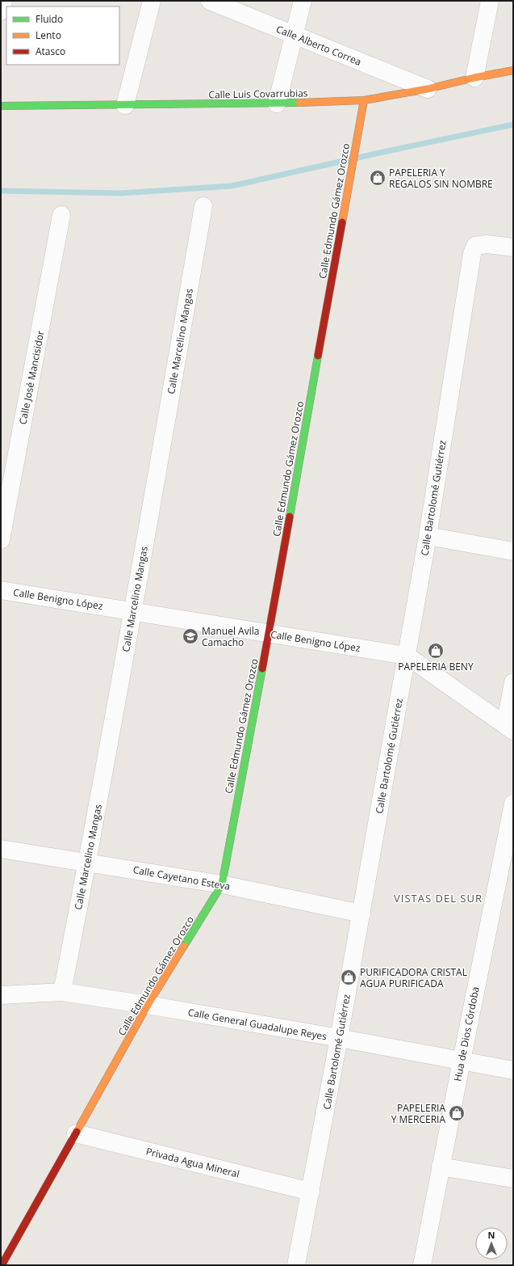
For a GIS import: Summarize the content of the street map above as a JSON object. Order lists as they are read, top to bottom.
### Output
{
  "streets": {
    "street": [
      "Calle Alberto Correa",
      "Calle Luis Covarrubias",
      "Calle Edmundo Gámez Orozco",
      "Calle Marcelino Mangas",
      "Calle José Mancisidor",
      "Calle Bartolomé Gutiérrez",
      "Calle Benigno López",
      "Calle Cayetano Esteva",
      "Calle General Guadalupe Reyes",
      "Hua de Dios Córdoba",
      "Privada Agua Mineral"
    ]
  },
  "crossings": [
    ["Calle Alberto Correa", "Calle Luis Covarrubias"],
    ["Calle Luis Covarrubias", "Calle Edmundo Gámez Orozco"],
    ["Calle Edmundo Gámez Orozco", "Calle Benigno López"],
    ["Calle Edmundo Gámez Orozco", "Calle Cayetano Esteva"],
    ["Calle Edmundo Gámez Orozco", "Calle General Guadalupe Reyes"],
    ["Calle Edmundo Gámez Orozco", "Privada Agua Mineral"],
    ["Calle Marcelino Mangas", "Calle Benigno López"],
    ["Calle Marcelino Mangas", "Calle Cayetano Esteva"],
    ["Calle Marcelino Mangas", "Calle General Guadalupe Reyes"],
    ["Calle Bartolomé Gutiérrez", "Calle Benigno López"],
    ["Calle Bartolomé Gutiérrez", "Calle Cayetano Esteva"],
    ["Calle Bartolomé Gutiérrez", "Calle General Guadalupe Reyes"],
    ["Calle Bartolomé Gutiérrez", "Privada Agua Mineral"],
    ["Calle General Guadalupe Reyes", "Hua de Dios Córdoba"]
  ],
  "districts": ["VISTAS DEL SUR"],
  "places": {
    "shop": [
      "PAPELERIA Y REGALOS SIN NOMBRE",
      "PAPELERIA BENY",
      "PURIFICADORA CRISTAL AGUA PURIFICADA",
      "PAPELERIA Y MERCERIA"
    ],
    "school or university": ["Manuel Avila Camacho"]
  },
  "legend": ["Fluido", "Lento", "Atasco"],
  "north": "top"
}
